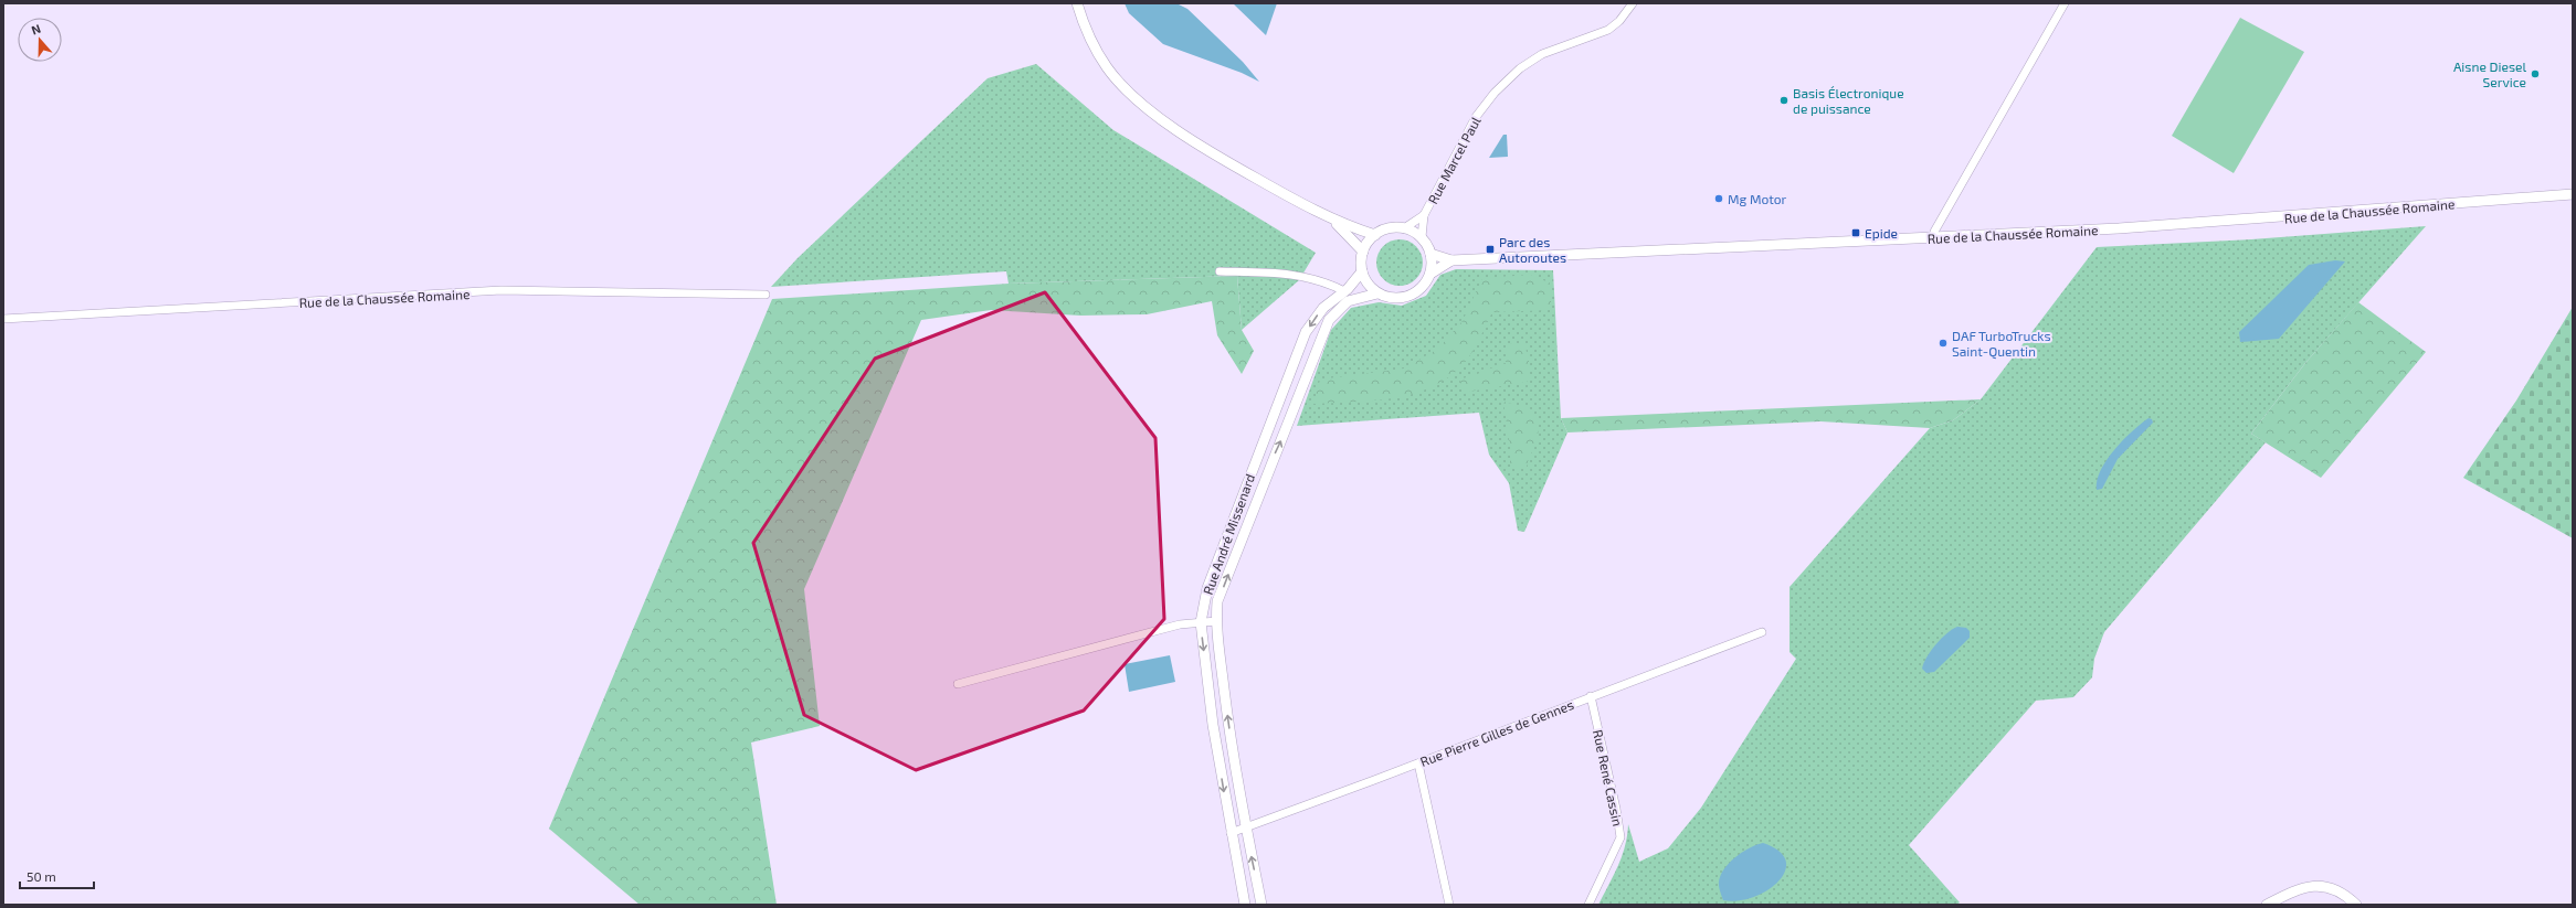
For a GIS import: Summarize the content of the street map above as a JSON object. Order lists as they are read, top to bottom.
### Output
{
  "streets": {
    "street": [
      "Rue Marcel Paul",
      "Rue de la Chaussée Romaine",
      "Rue André Missenard",
      "Rue Pierre Gilles de Gennes",
      "Rue René Cassin"
    ]
  },
  "crossings": [
    ["Rue Marcel Paul", "Rue de la Chaussée Romaine"],
    ["Rue Marcel Paul", "Rue André Missenard"],
    ["Rue de la Chaussée Romaine", "Rue André Missenard"],
    ["Rue André Missenard", "Rue Pierre Gilles de Gennes"],
    ["Rue Pierre Gilles de Gennes", "Rue René Cassin"]
  ],
  "places": {
    "other": [
      "Aisne Diesel Service",
      "Basis Électronique de puissance",
      "Mg Motor",
      "DAF TurboTrucks Saint-Quentin"
    ],
    "transit": ["Epide", "Parc des Autoroutes"]
  },
  "scale_bar": "50 m",
  "north": "top"
}
